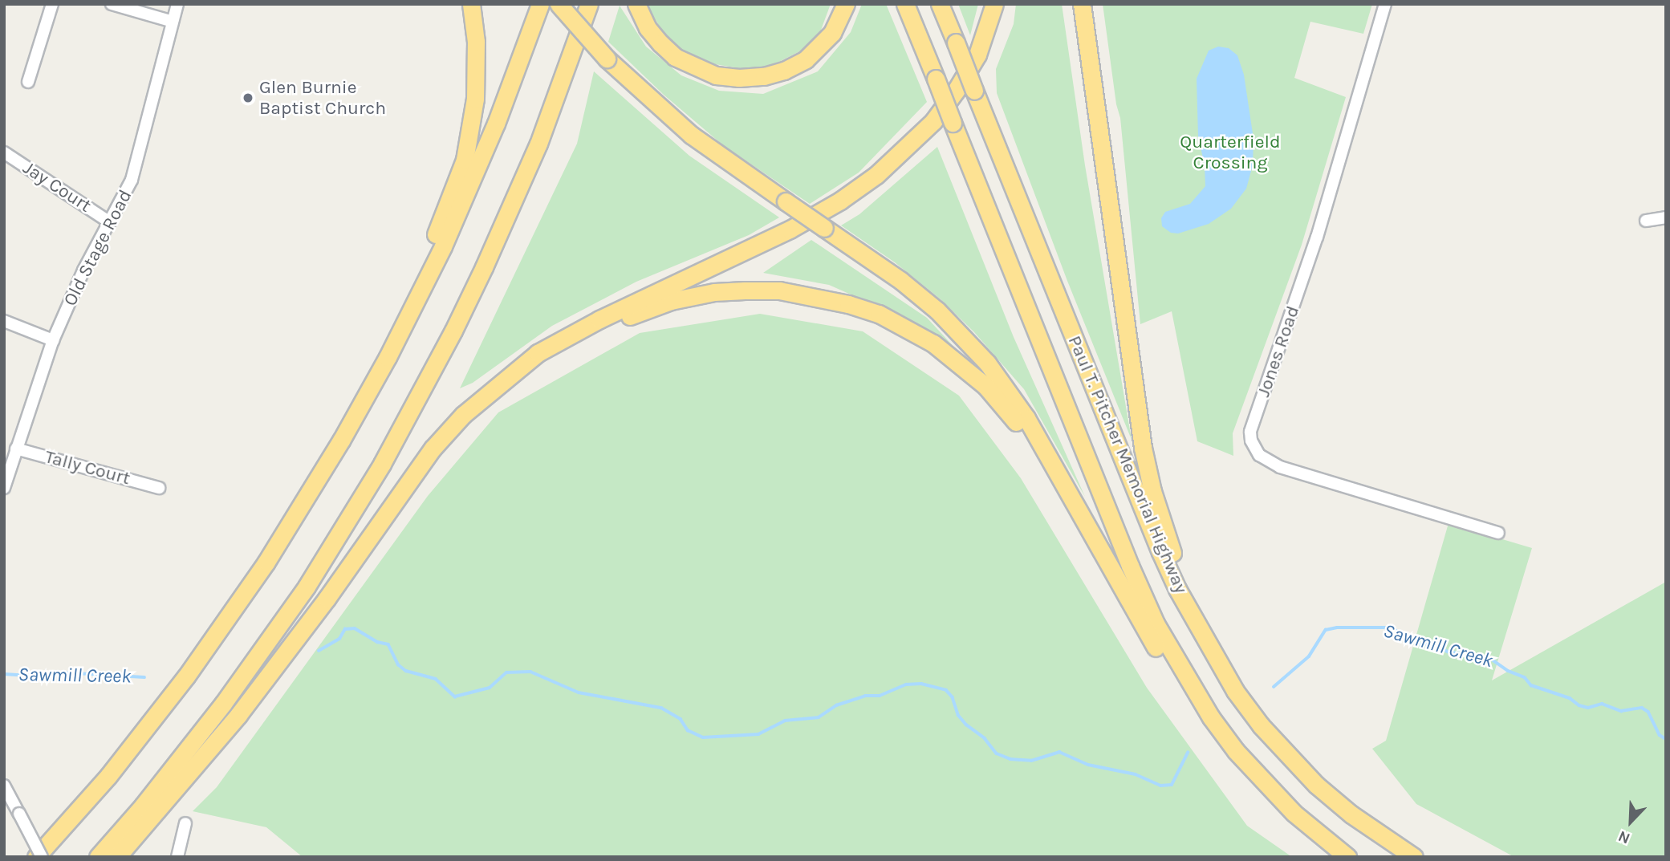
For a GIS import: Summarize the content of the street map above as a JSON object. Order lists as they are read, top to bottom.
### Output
{
  "streets": {
    "highway": ["Paul T. Pitcher Memorial Highway"],
    "street": [
      "Jay Court",
      "Old Stage Road",
      "Jones Road",
      "Tally Court"
    ]
  },
  "crossings": [
    ["Jay Court", "Old Stage Road"],
    ["Old Stage Road", "Tally Court"]
  ],
  "water": ["Sawmill Creek"],
  "parks": ["Quarterfield Crossing"],
  "places": ["Glen Burnie Baptist Church"],
  "north": "bottom left"
}
